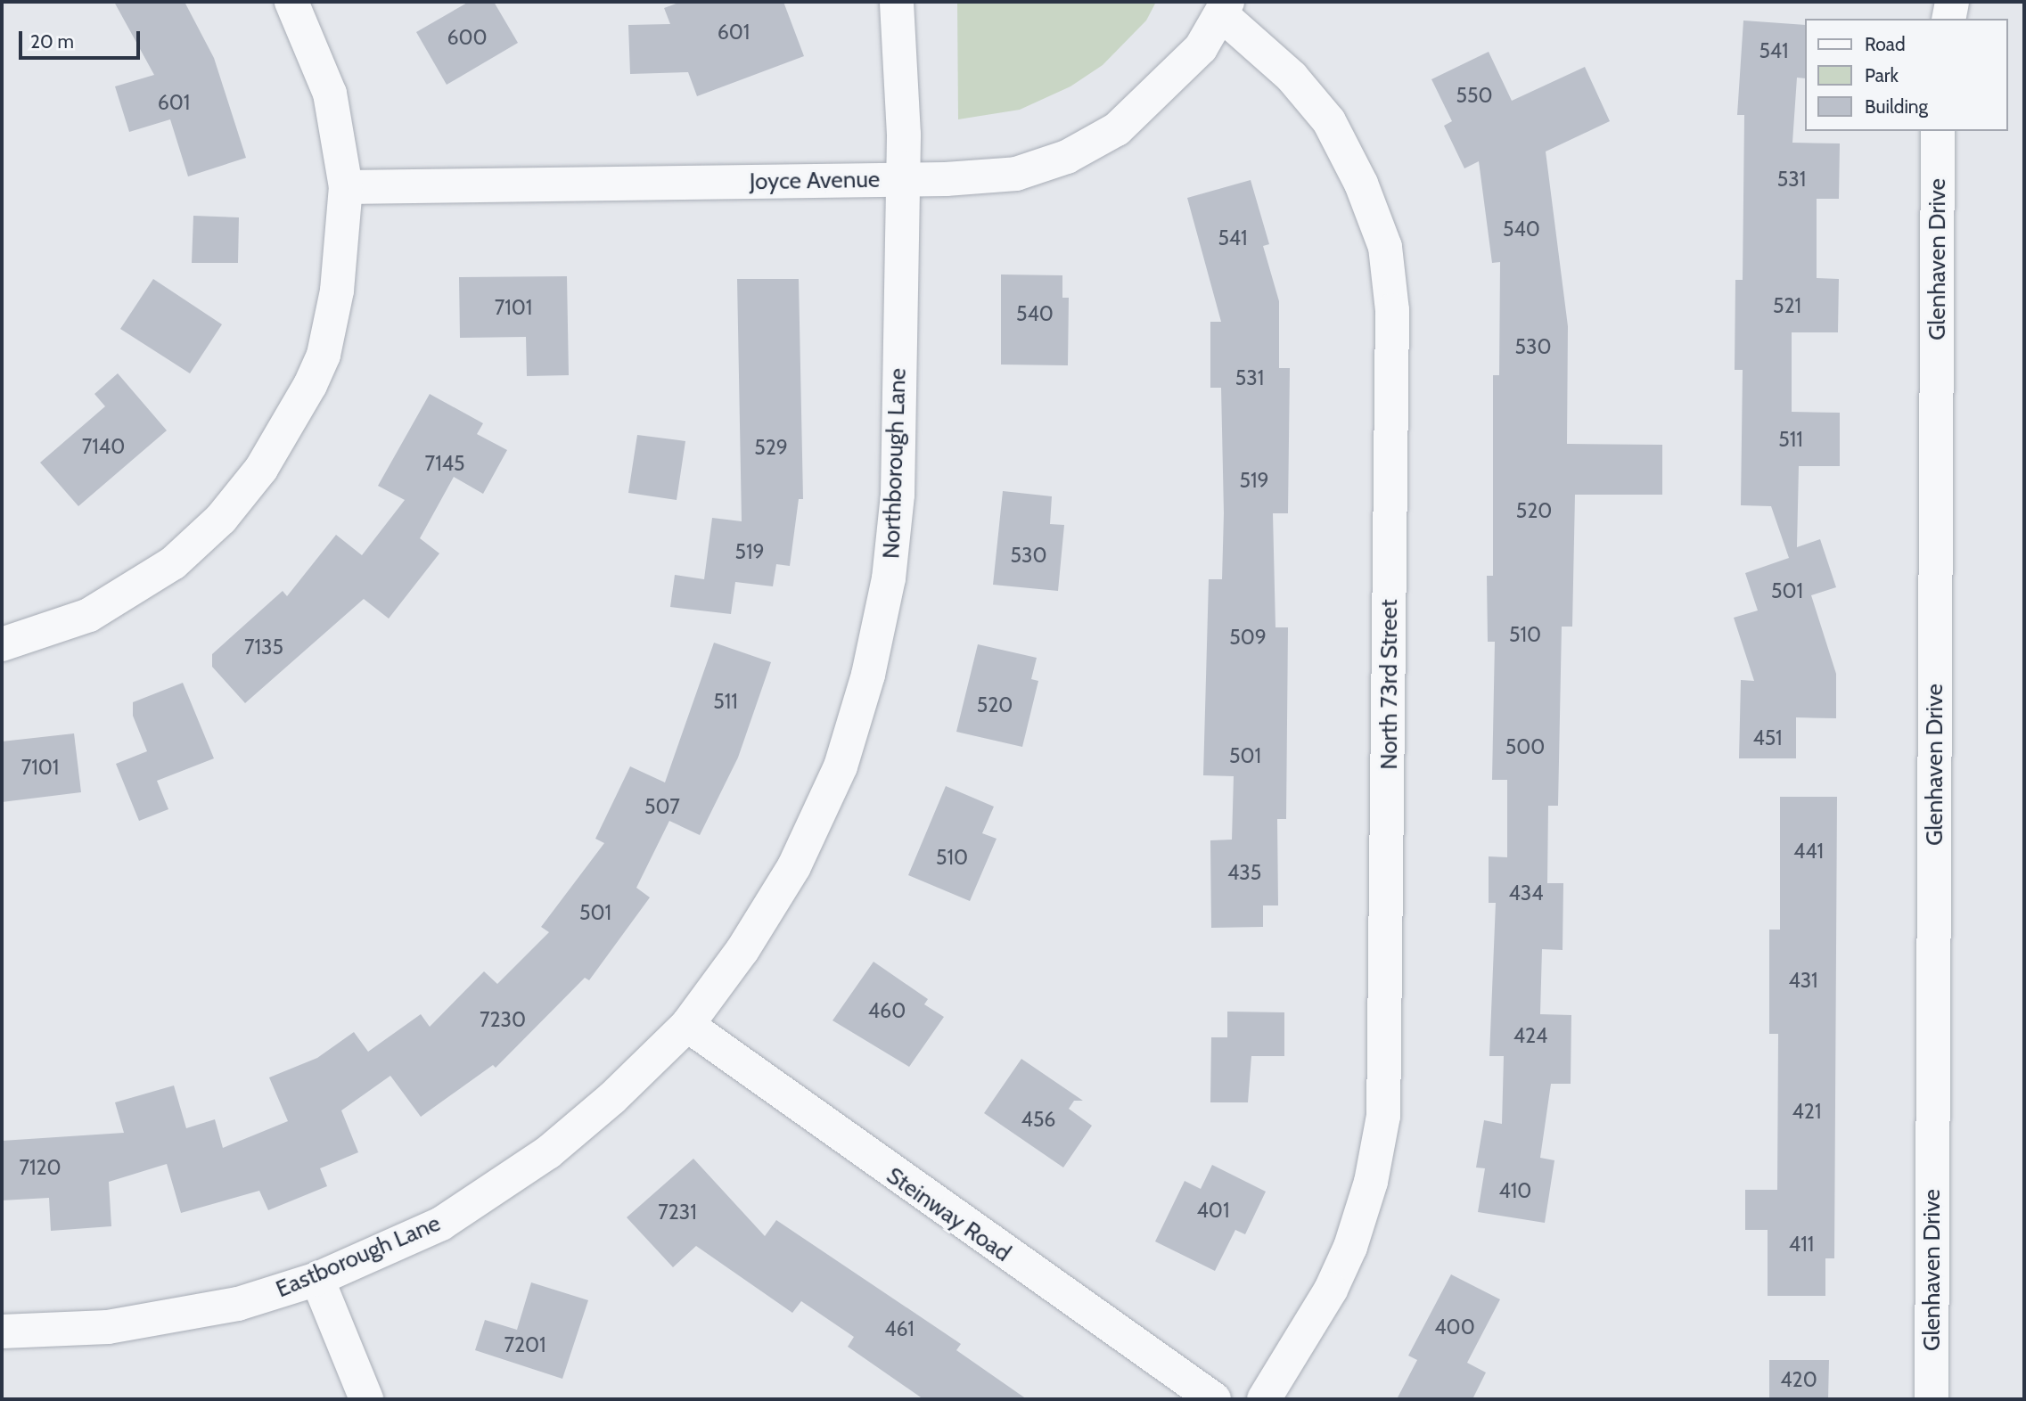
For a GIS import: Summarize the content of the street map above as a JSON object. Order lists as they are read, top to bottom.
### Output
{
  "streets": {
    "street": [
      "Joyce Avenue",
      "Glenhaven Drive",
      "Northborough Lane",
      "North 73rd Street",
      "Steinway Road",
      "Eastborough Lane"
    ]
  },
  "crossings": [
    ["Joyce Avenue", "Northborough Lane"],
    ["Joyce Avenue", "North 73rd Street"],
    ["Northborough Lane", "Steinway Road"],
    ["Northborough Lane", "Eastborough Lane"],
    ["Steinway Road", "Eastborough Lane"]
  ],
  "house_numbers": [
    "601",
    "600",
    "541",
    "550",
    "601",
    "531",
    "540",
    "541",
    "521",
    "7101",
    "540",
    "530",
    "531",
    "511",
    "7140",
    "529",
    "7145",
    "519",
    "520",
    "519",
    "530",
    "501",
    "510",
    "509",
    "7135",
    "511",
    "520",
    "451",
    "500",
    "501",
    "7101",
    "507",
    "441",
    "510",
    "435",
    "434",
    "501",
    "431",
    "460",
    "7230",
    "424",
    "421",
    "456",
    "7120",
    "410",
    "401",
    "7231",
    "411",
    "400",
    "461",
    "7201",
    "420"
  ],
  "legend": ["Road", "Park", "Building"],
  "scale_bar": "20 m"
}
